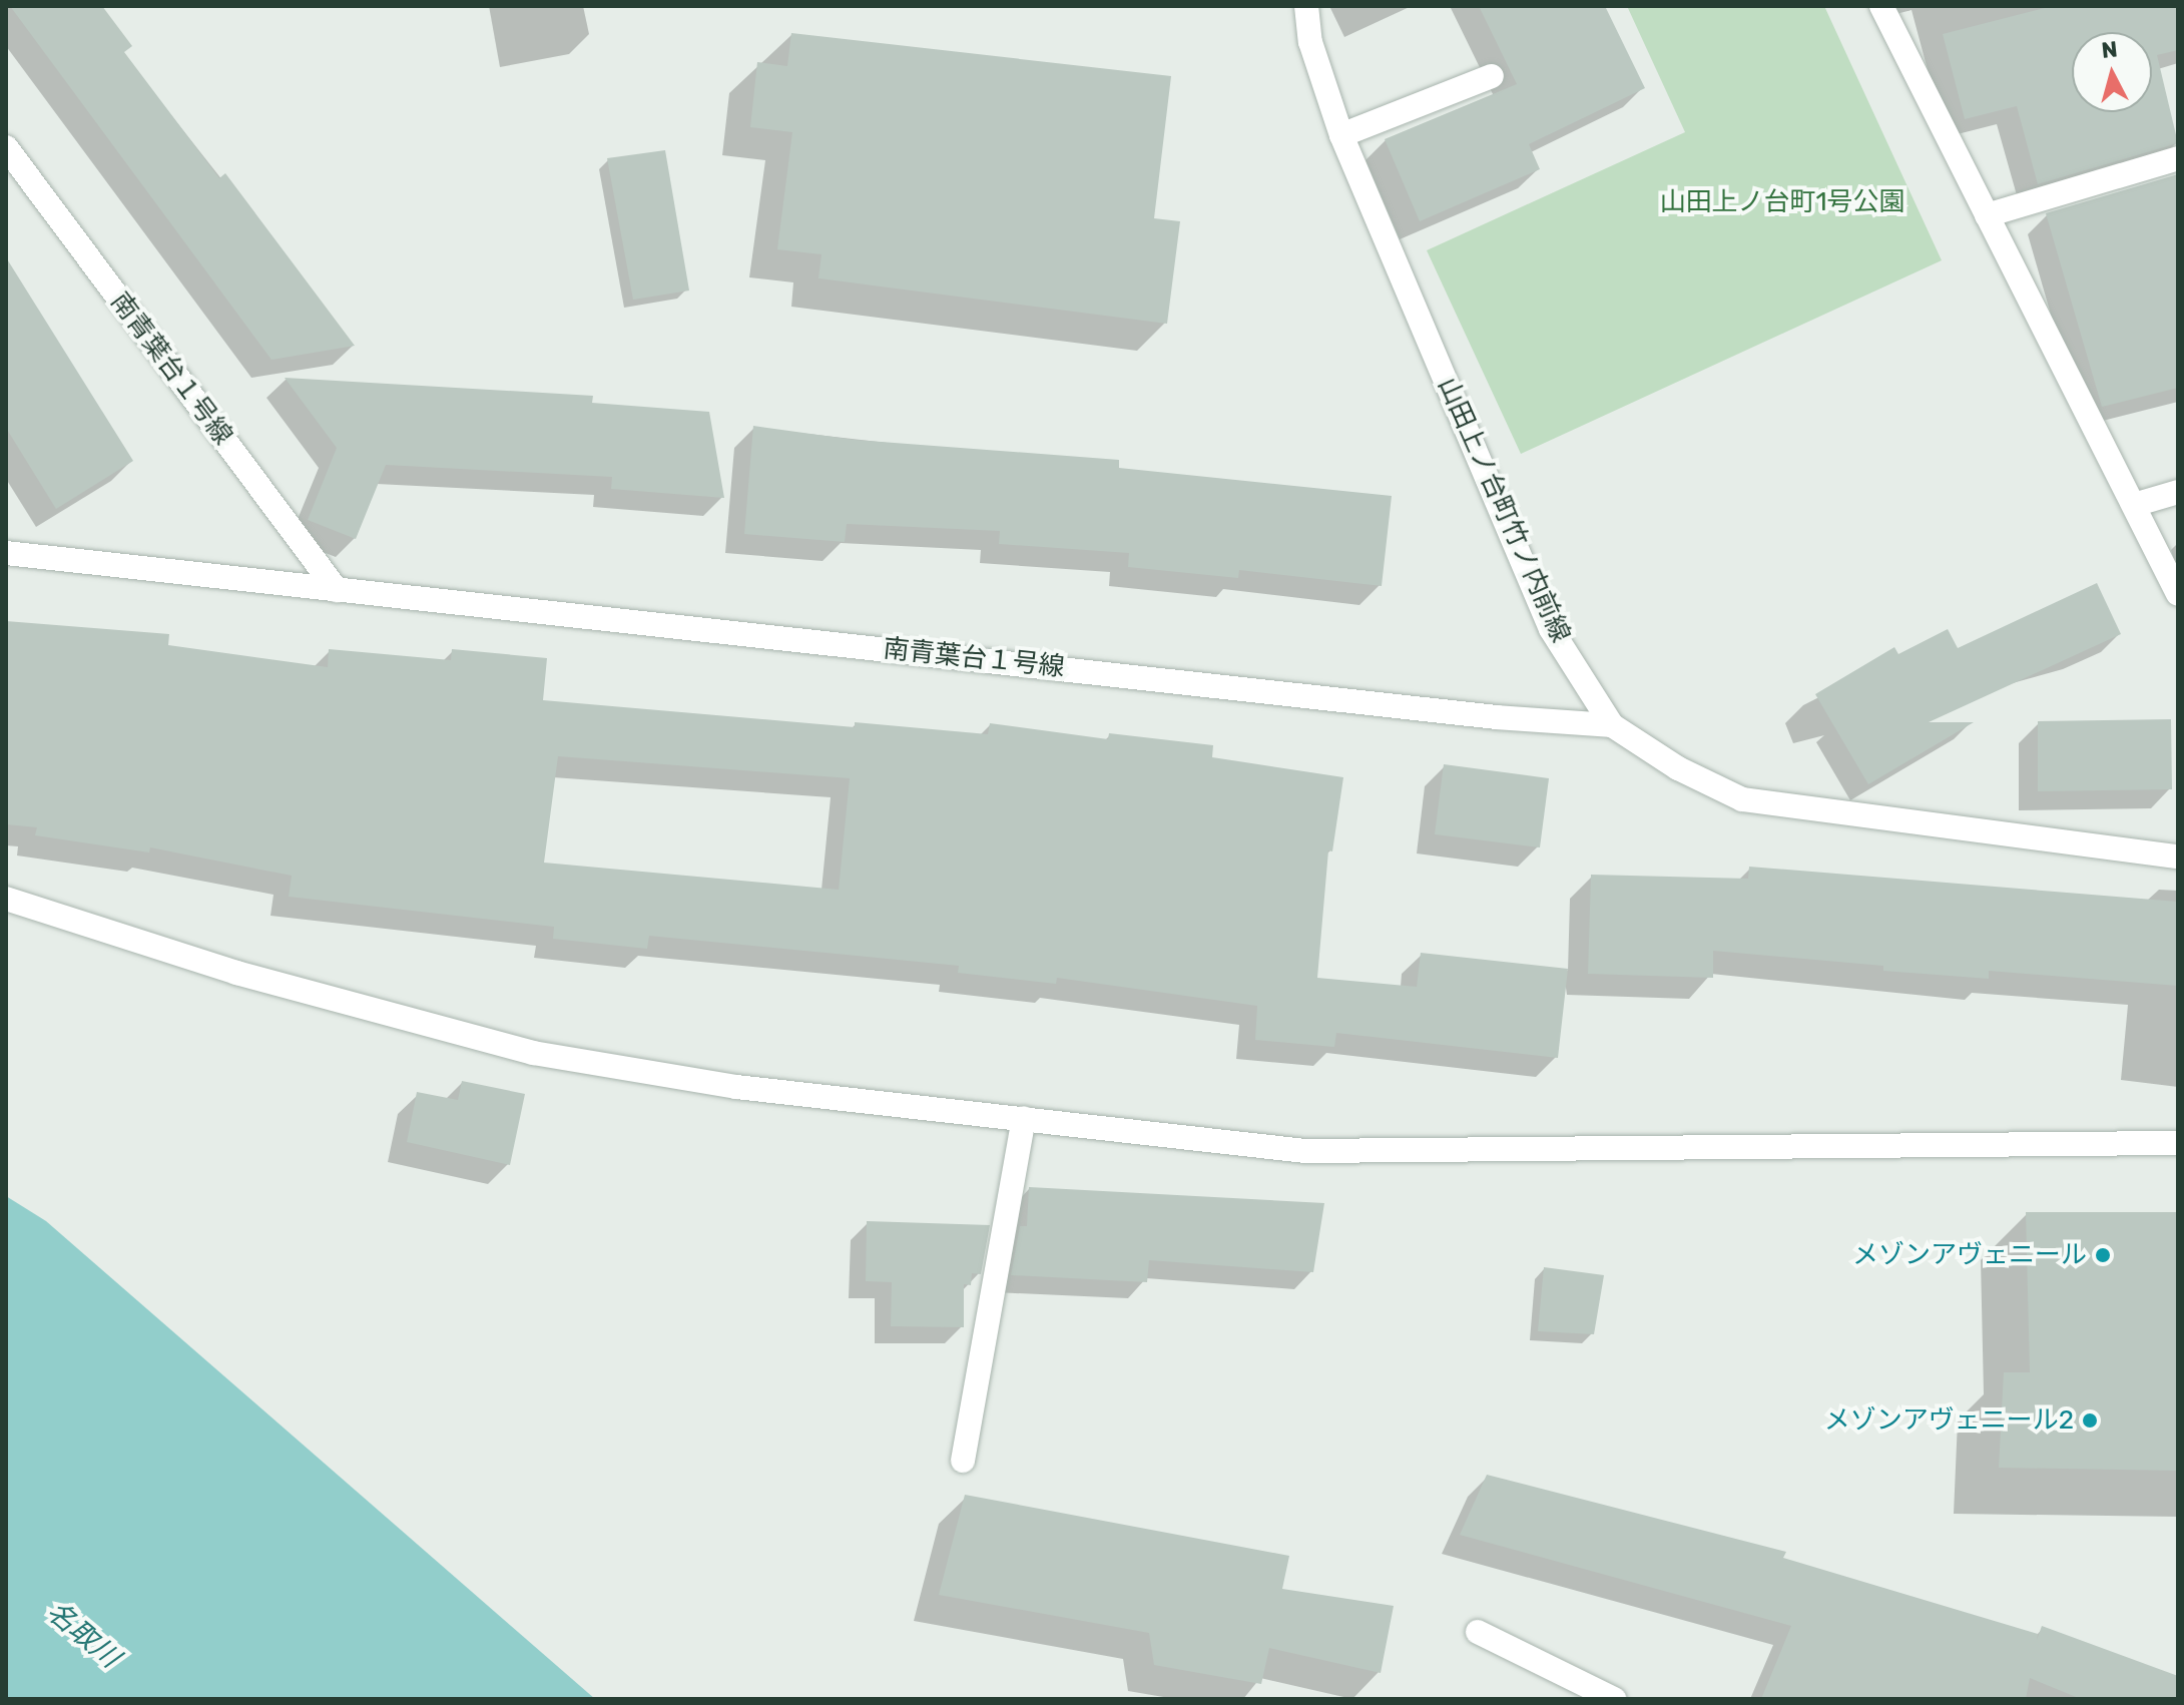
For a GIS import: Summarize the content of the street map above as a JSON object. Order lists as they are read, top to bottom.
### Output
{
  "streets": {
    "street": ["南青葉台１号線", "山田上ノ台町竹ノ内前線"]
  },
  "crossings": [
    ["南青葉台１号線", "山田上ノ台町竹ノ内前線"]
  ],
  "water": ["名取川"],
  "parks": ["山田上ノ台町1号公園"],
  "places": ["メゾンアヴェニール", "メゾンアヴェニール2"],
  "north": "top"
}
